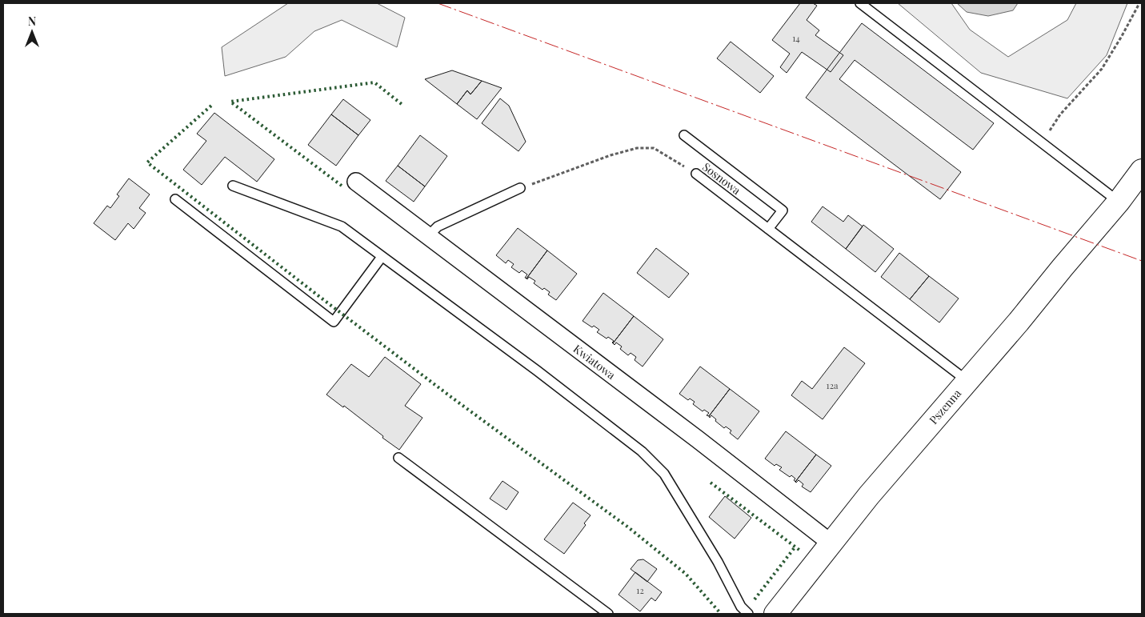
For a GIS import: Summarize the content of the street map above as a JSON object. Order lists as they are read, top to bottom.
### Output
{
  "streets": {
    "street": ["Kwiatowa", "Pszenna"],
    "lane": ["Sosnowa"]
  },
  "crossings": [
    ["Sosnowa", "Pszenna"],
    ["Kwiatowa", "Pszenna"]
  ],
  "house_numbers": ["14", "12a", "12"],
  "north": "top"
}
